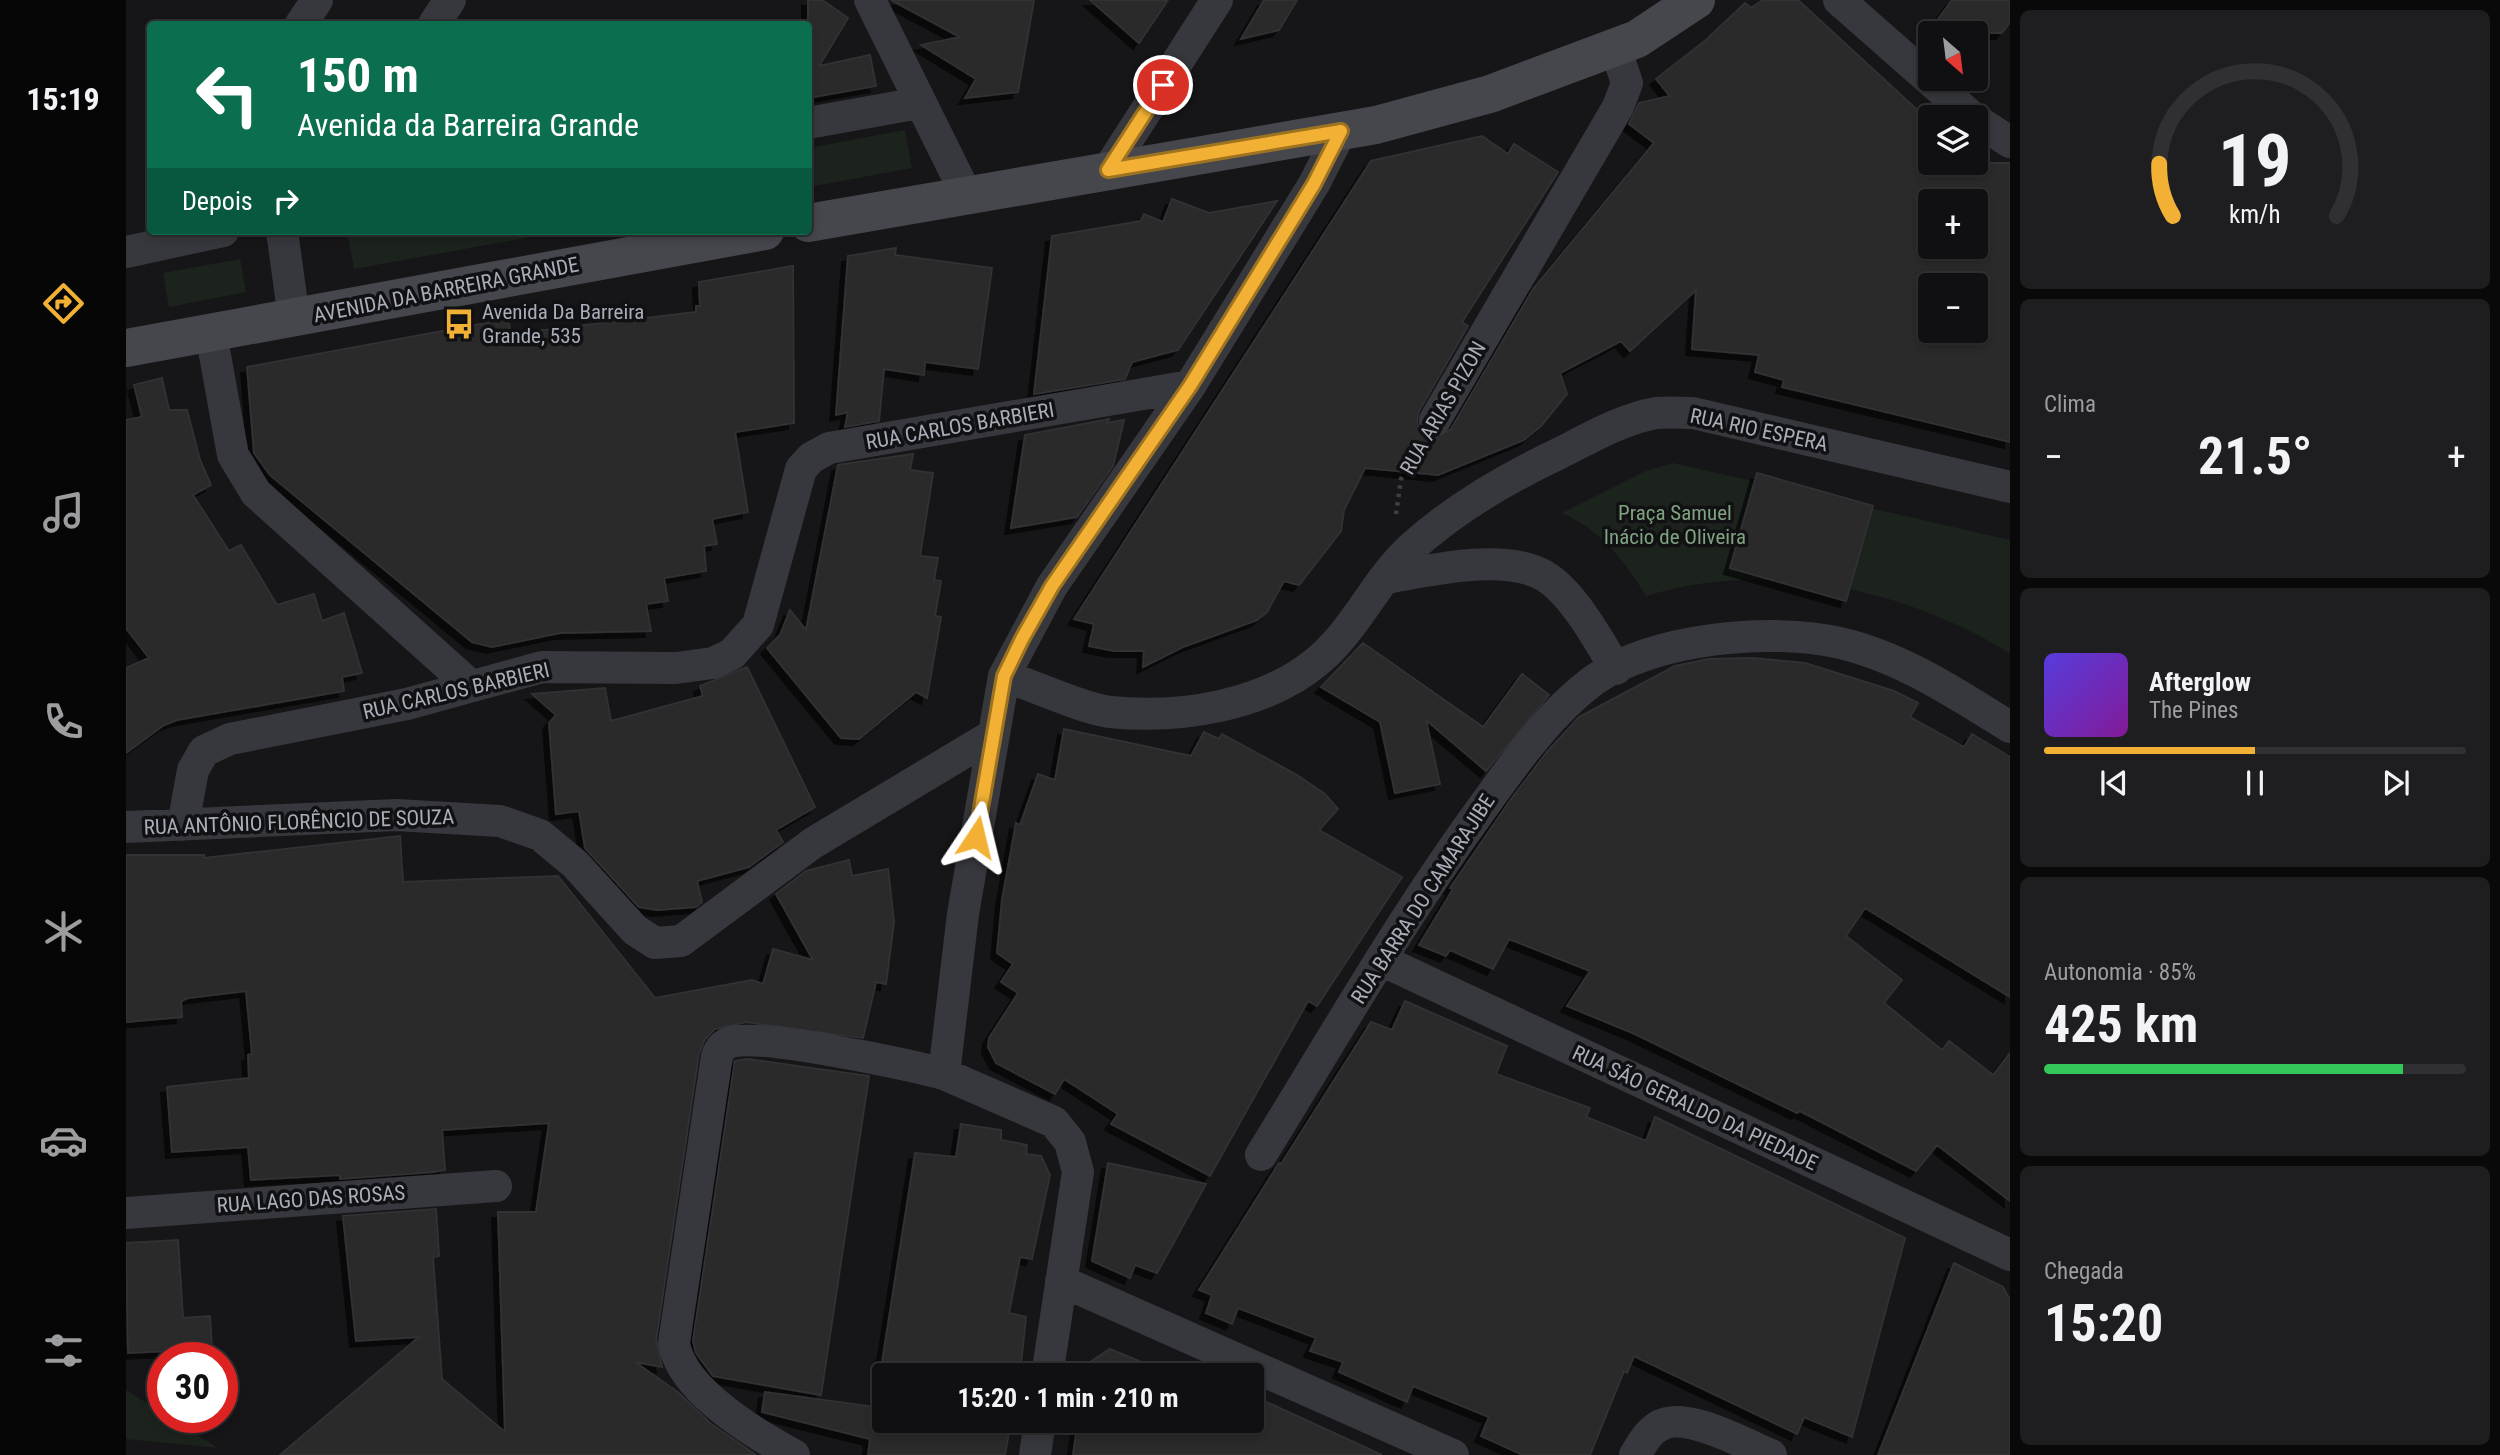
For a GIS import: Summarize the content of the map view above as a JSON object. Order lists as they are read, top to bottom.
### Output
{
  "streets": {
    "main road": ["AVENIDA DA BARREIRA GRANDE"],
    "street": [
      "RUA ARIAS PIZON",
      "RUA CARLOS BARBIERI",
      "RUA RIO ESPERA",
      "RUA ANTÔNIO FLORÊNCIO DE SOUZA",
      "RUA BARRA DO CAMARAJIBE",
      "RUA SÃO GERALDO DA PIEDADE",
      "RUA LAGO DAS ROSAS"
    ]
  },
  "crossings": [
    ["RUA CARLOS BARBIERI", "RUA ANTÔNIO FLORÊNCIO DE SOUZA"],
    ["RUA BARRA DO CAMARAJIBE", "RUA SÃO GERALDO DA PIEDADE"]
  ],
  "parks": ["Praça Samuel Inácio de Oliveira"],
  "places": {
    "bus stop": ["Avenida Da Barreira Grande, 535"]
  },
  "north": "bottom right",
  "page": {
    "tabs": "15:19",
    "map_buttons": ["+", "−"],
    "turn": ["150 m", "Avenida da Barreira Grande"],
    "then": "Depois",
    "tile": [
      "Clima",
      ["Autonomia · 85%", "425 km"],
      ["Chegada", "15:20"]
    ],
    "heat": ["−", "21.5°", "+"],
    "song": ["Afterglow", "The Pines"],
    "limit": "30",
    "trip": "15:20 · 1 min · 210 m",
    "gauge": ["19", "km/h"]
  }
}
